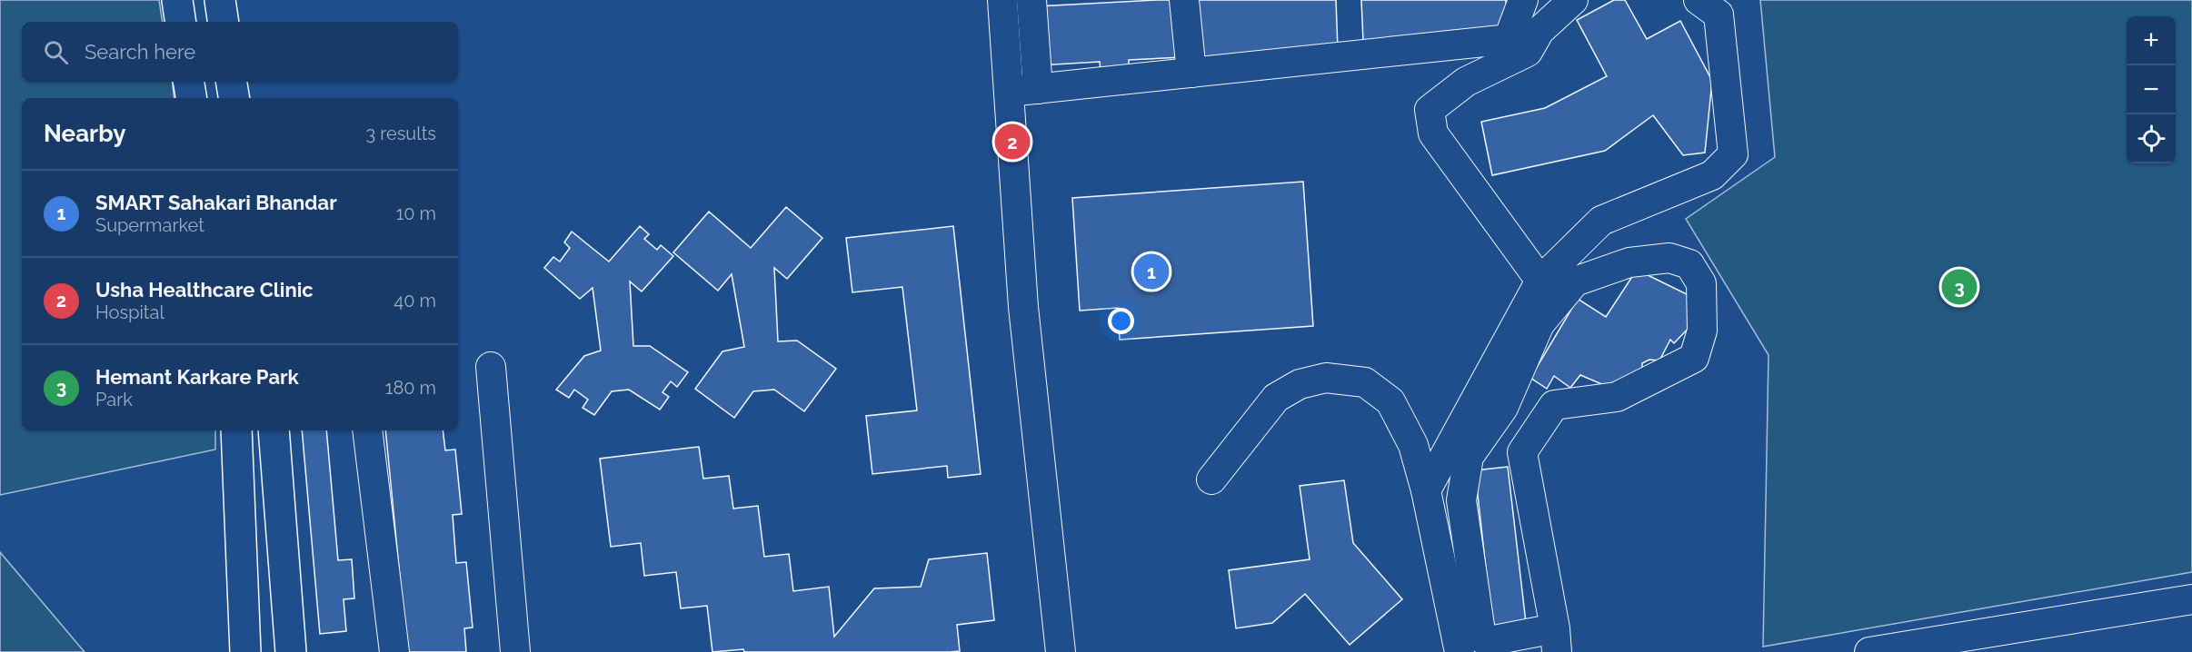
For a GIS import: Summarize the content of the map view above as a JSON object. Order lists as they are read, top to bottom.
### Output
{
  "page": {
    "map_buttons": ["+", "−"],
    "search": "Search here",
    "heading": ["Nearby", "3 results"],
    "pins": ["2", "1", "3"],
    "list": [
      {
        "mark": "1",
        "name": "SMART Sahakari Bhandar",
        "note": "Supermarket",
        "value": "10 m"
      },
      {
        "mark": "2",
        "name": "Usha Healthcare Clinic",
        "note": "Hospital",
        "value": "40 m"
      },
      {
        "mark": "3",
        "name": "Hemant Karkare Park",
        "note": "Park",
        "value": "180 m"
      }
    ]
  }
}
